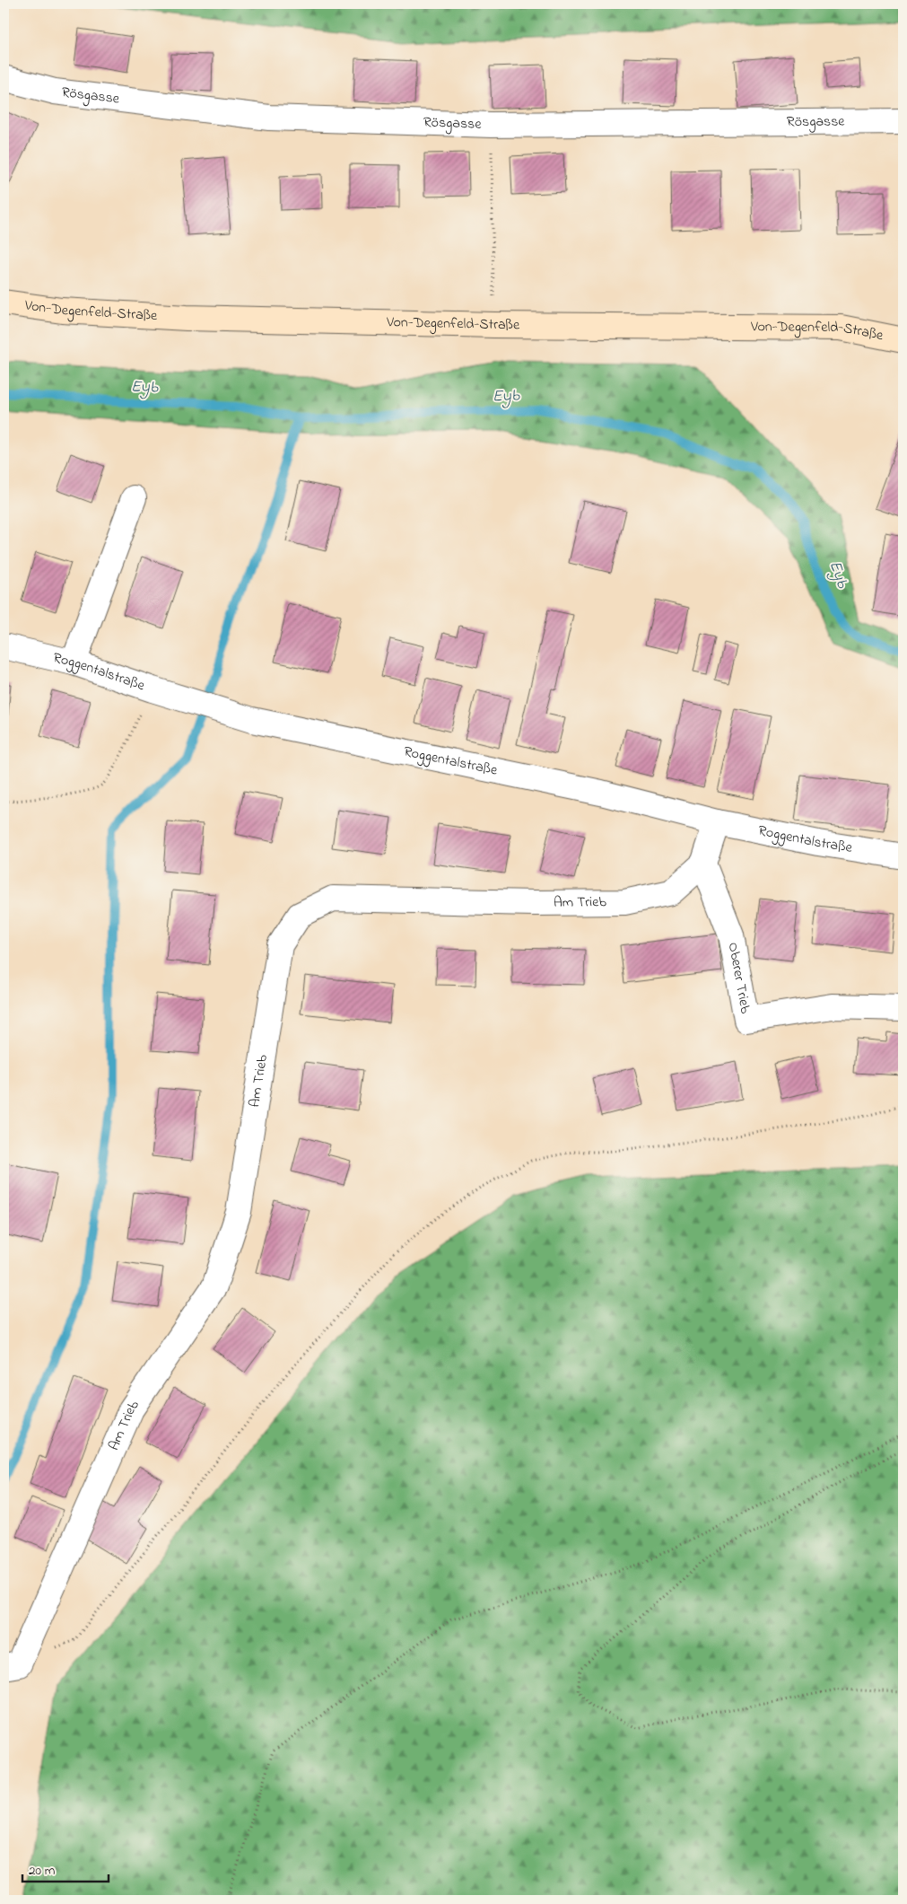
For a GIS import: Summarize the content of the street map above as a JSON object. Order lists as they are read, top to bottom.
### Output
{
  "streets": {
    "main road": ["Von-Degenfeld-Straße"],
    "street": [
      "Rösgasse",
      "Roggentalstraße",
      "Am Trieb",
      "Oberer Trieb"
    ]
  },
  "crossings": [
    ["Roggentalstraße", "Am Trieb"],
    ["Am Trieb", "Oberer Trieb"]
  ],
  "water": ["Eyb"],
  "scale_bar": "20 m"
}
